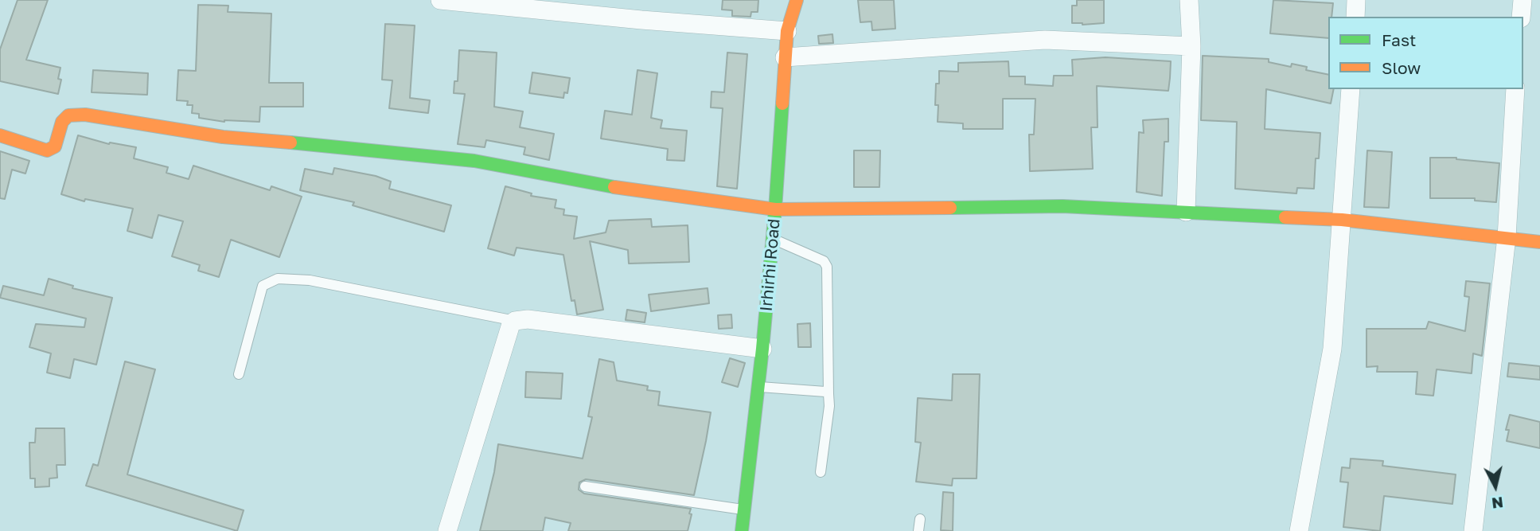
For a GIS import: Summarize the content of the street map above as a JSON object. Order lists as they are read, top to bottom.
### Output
{
  "streets": {
    "street": ["Irhirhi Road"]
  },
  "legend": ["Fast", "Slow"],
  "north": "bottom"
}
